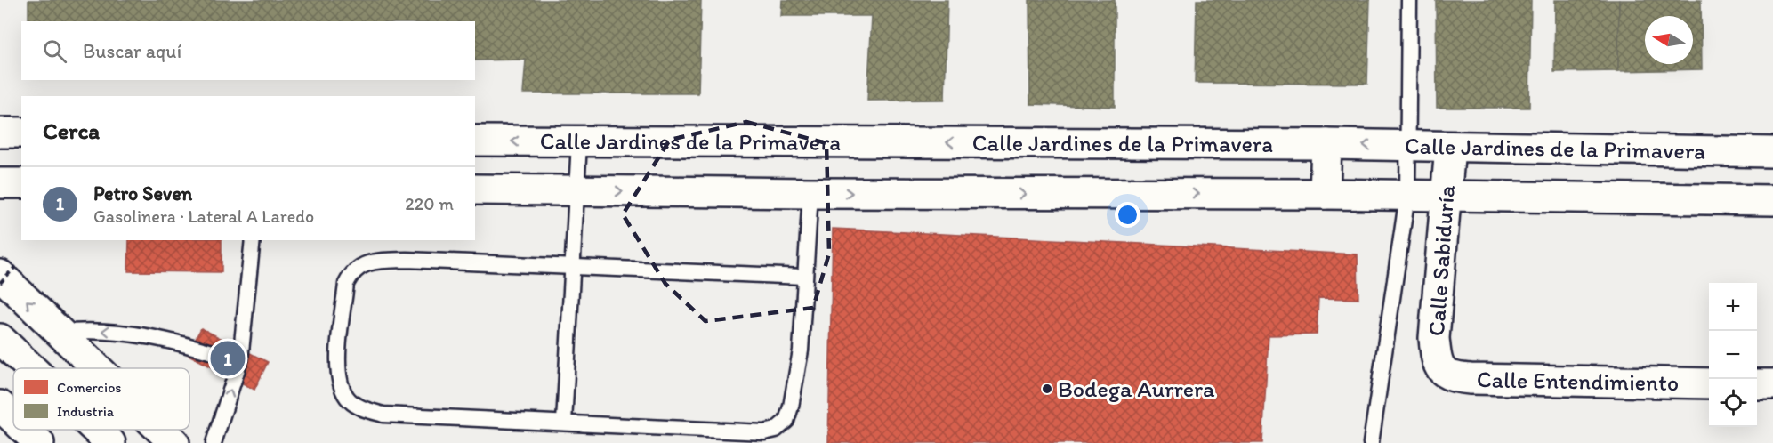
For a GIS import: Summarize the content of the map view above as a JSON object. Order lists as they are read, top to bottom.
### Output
{
  "streets": {
    "main road": ["Calle Jardines de la Primavera", "Calle Sabiduría", "Calle Entendimiento"]
  },
  "crossings": [
    ["Calle Jardines de la Primavera", "Calle Sabiduría"],
    ["Calle Sabiduría", "Calle Entendimiento"]
  ],
  "places": ["Bodega Aurrera"],
  "legend": ["Comercios", "Industria"],
  "north": "left",
  "page": {
    "search": "Buscar aquí",
    "heading": "Cerca",
    "list": [
      {
        "mark": "1",
        "name": "Petro Seven",
        "note": "Gasolinera · Lateral A Laredo",
        "value": "220 m"
      }
    ],
    "map_buttons": ["+", "−"],
    "pins": "1"
  }
}
